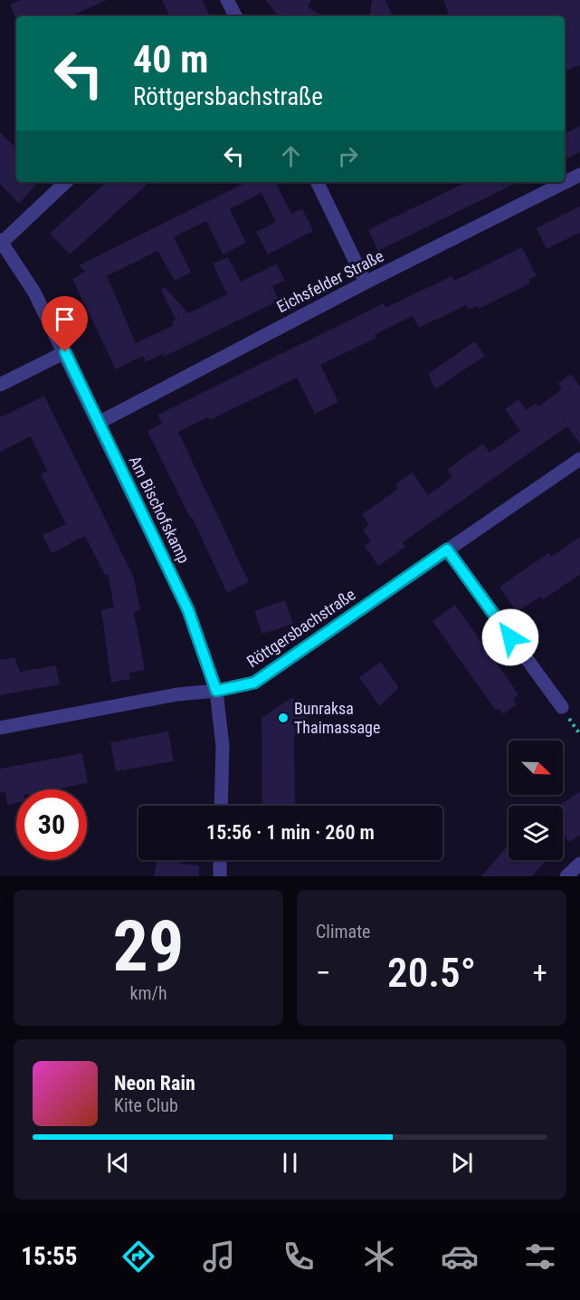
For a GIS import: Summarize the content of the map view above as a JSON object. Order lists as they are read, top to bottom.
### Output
{
  "streets": {
    "street": ["Eichsfelder Straße", "Am Bischofskamp", "Röttgersbachstraße"]
  },
  "crossings": [
    ["Eichsfelder Straße", "Am Bischofskamp"],
    ["Am Bischofskamp", "Röttgersbachstraße"]
  ],
  "places": ["Bunraksa Thaimassage"],
  "north": "bottom right",
  "page": {
    "turn": ["40 m", "Röttgersbachstraße"],
    "limit": "30",
    "trip": "15:56 · 1 min · 260 m",
    "tile": [
      ["29", "km/h"],
      "Climate"
    ],
    "heat": ["−", "20.5°", "+"],
    "song": ["Neon Rain", "Kite Club"],
    "tabs": "15:55"
  }
}
